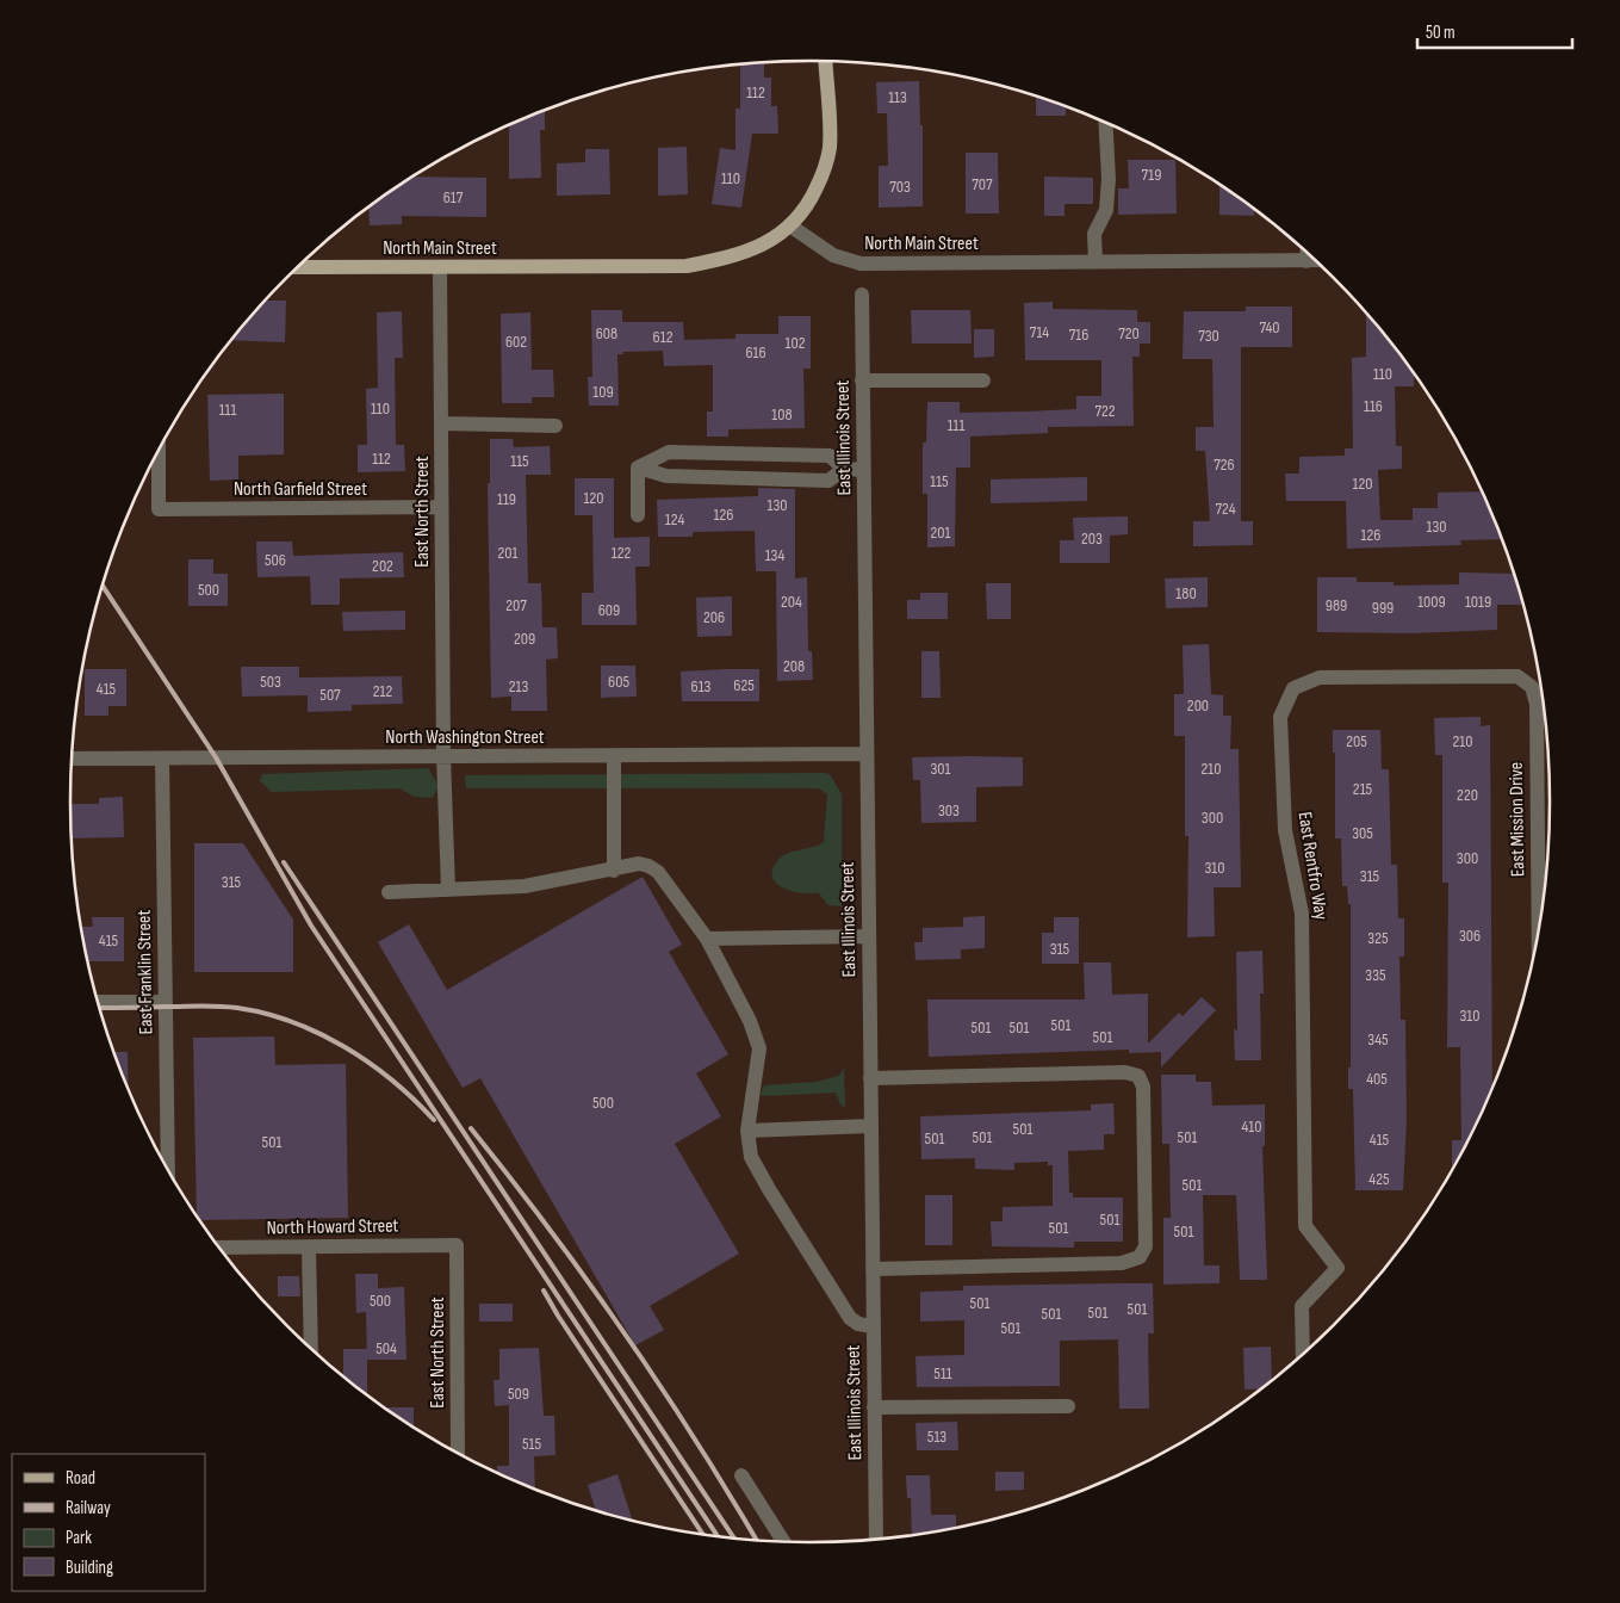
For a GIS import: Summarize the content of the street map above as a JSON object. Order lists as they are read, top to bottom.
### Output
{
  "streets": {
    "main road": ["North Main Street"],
    "street": [
      "East Illinois Street",
      "North Garfield Street",
      "East North Street",
      "North Washington Street",
      "East Mission Drive",
      "East Rentfro Way",
      "East Franklin Street",
      "North Howard Street"
    ]
  },
  "crossings": [
    ["North Main Street", "East North Street"],
    ["East Illinois Street", "North Washington Street"],
    ["North Garfield Street", "East North Street"],
    ["East North Street", "North Washington Street"],
    ["East North Street", "North Howard Street"],
    ["North Washington Street", "East Franklin Street"],
    ["East Mission Drive", "East Rentfro Way"]
  ],
  "house_numbers": [
    "112",
    "113",
    "719",
    "110",
    "707",
    "703",
    "617",
    "740",
    "714",
    "608",
    "720",
    "716",
    "730",
    "612",
    "602",
    "102",
    "616",
    "110",
    "109",
    "116",
    "110",
    "111",
    "722",
    "108",
    "111",
    "112",
    "115",
    "726",
    "115",
    "120",
    "120",
    "119",
    "130",
    "724",
    "126",
    "124",
    "130",
    "201",
    "126",
    "203",
    "201",
    "122",
    "134",
    "506",
    "202",
    "500",
    "180",
    "204",
    "1009",
    "1019",
    "207",
    "989",
    "999",
    "609",
    "206",
    "209",
    "208",
    "503",
    "605",
    "625",
    "213",
    "613",
    "415",
    "212",
    "507",
    "200",
    "205",
    "210",
    "301",
    "210",
    "215",
    "220",
    "303",
    "300",
    "305",
    "300",
    "310",
    "315",
    "315",
    "306",
    "325",
    "415",
    "315",
    "335",
    "310",
    "501",
    "501",
    "501",
    "501",
    "345",
    "405",
    "500",
    "410",
    "501",
    "501",
    "501",
    "501",
    "415",
    "501",
    "425",
    "501",
    "501",
    "501",
    "501",
    "500",
    "501",
    "501",
    "501",
    "501",
    "501",
    "504",
    "511",
    "509",
    "513",
    "515"
  ],
  "legend": [
    "Road",
    "Railway",
    "Park",
    "Building"
  ],
  "scale_bar": "50 m"
}
